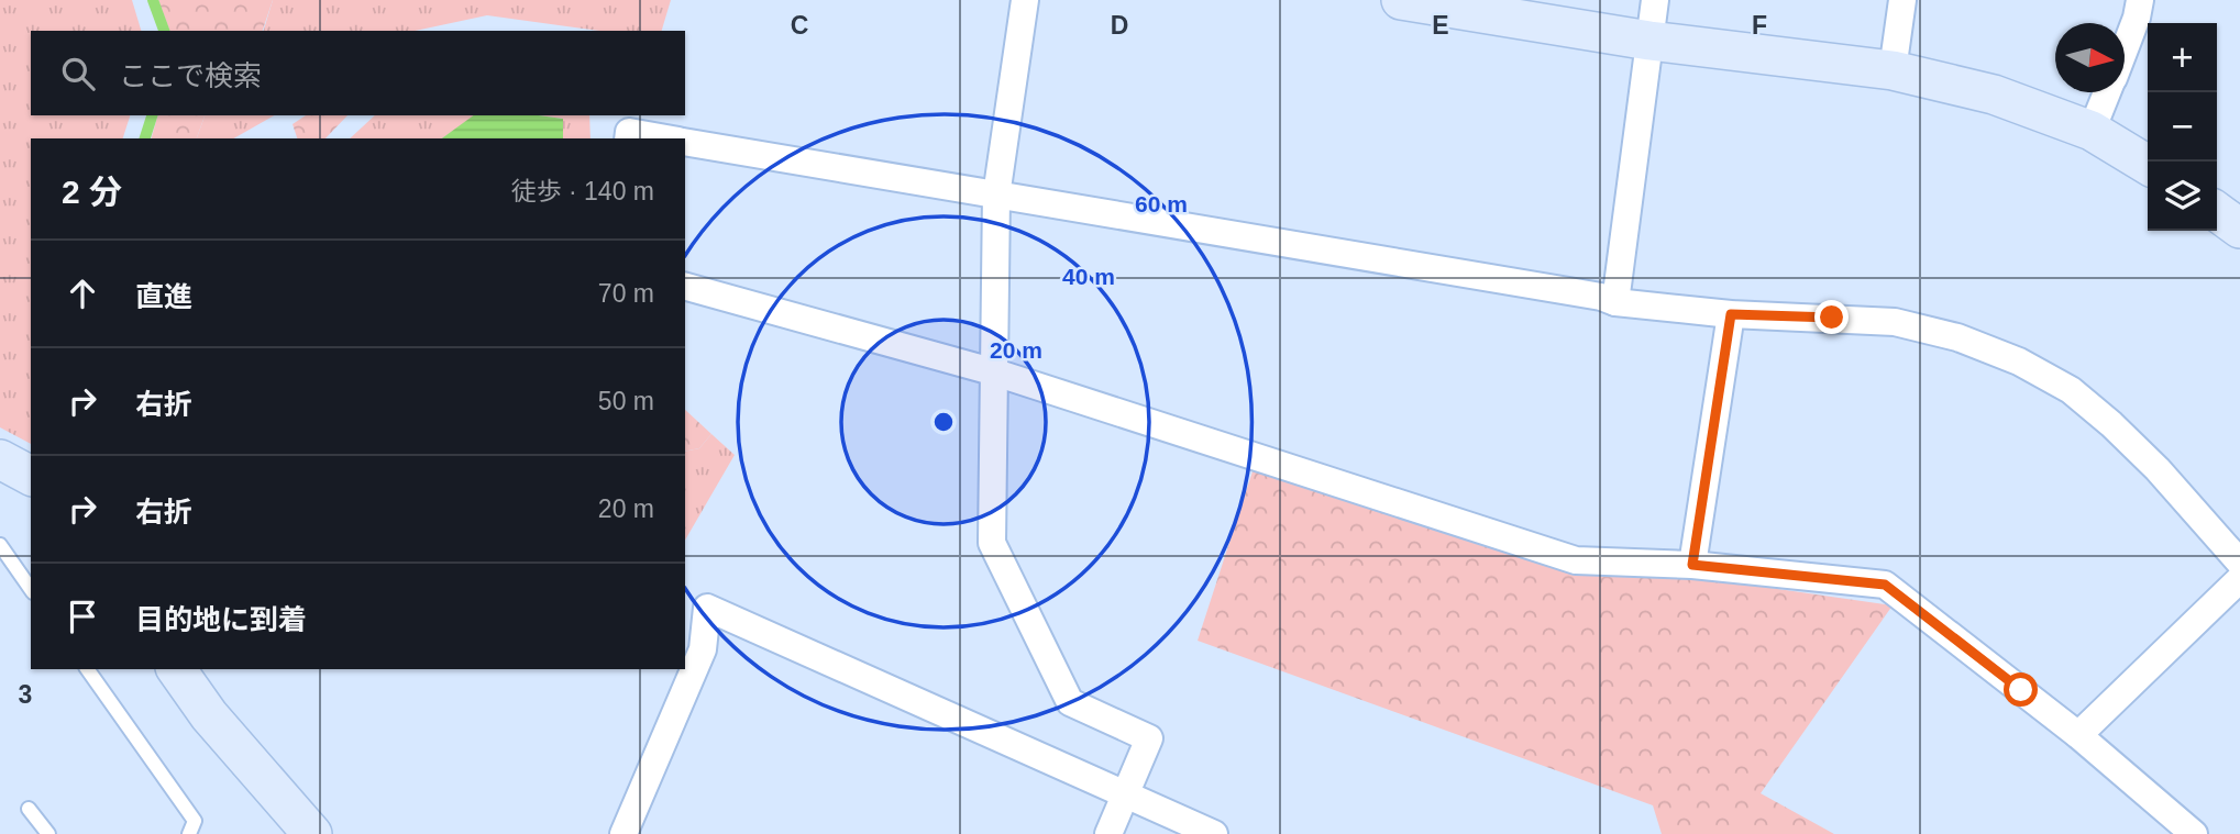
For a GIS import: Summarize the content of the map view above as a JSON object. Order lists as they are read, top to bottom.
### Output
{
  "north": "right",
  "page": {
    "map_buttons": ["+", "−"],
    "search": "ここで検索",
    "heading": ["2 分", "徒歩 · 140 m"],
    "list": [
      ["直進", "70 m"],
      ["右折", "50 m"],
      ["右折", "20 m"],
      "目的地に到着"
    ]
  },
  "grid": {
    "columns": [
      "C",
      "D",
      "E",
      "F"
    ],
    "rows": ["3"]
  },
  "rings": ["60 m", "40 m", "20 m"]
}
